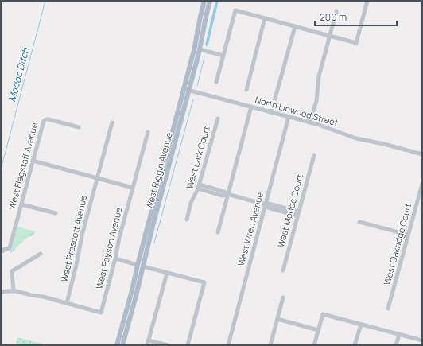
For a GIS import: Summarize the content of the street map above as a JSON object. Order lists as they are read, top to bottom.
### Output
{
  "streets": {
    "main road": ["West Riggin Avenue"],
    "street": [
      "North Linwood Street",
      "West Lark Court",
      "West Flagstaff Avenue",
      "West Modoc Court",
      "West Wren Avenue",
      "West Prescott Avenue",
      "West Oakridge Court",
      "West Payson Avenue"
    ]
  },
  "crossings": [
    ["North Linwood Street", "West Riggin Avenue"],
    ["North Linwood Street", "West Wren Avenue"],
    ["West Prescott Avenue", "West Payson Avenue"]
  ],
  "water": ["Modoc Ditch"],
  "scale_bar": "200 m"
}
